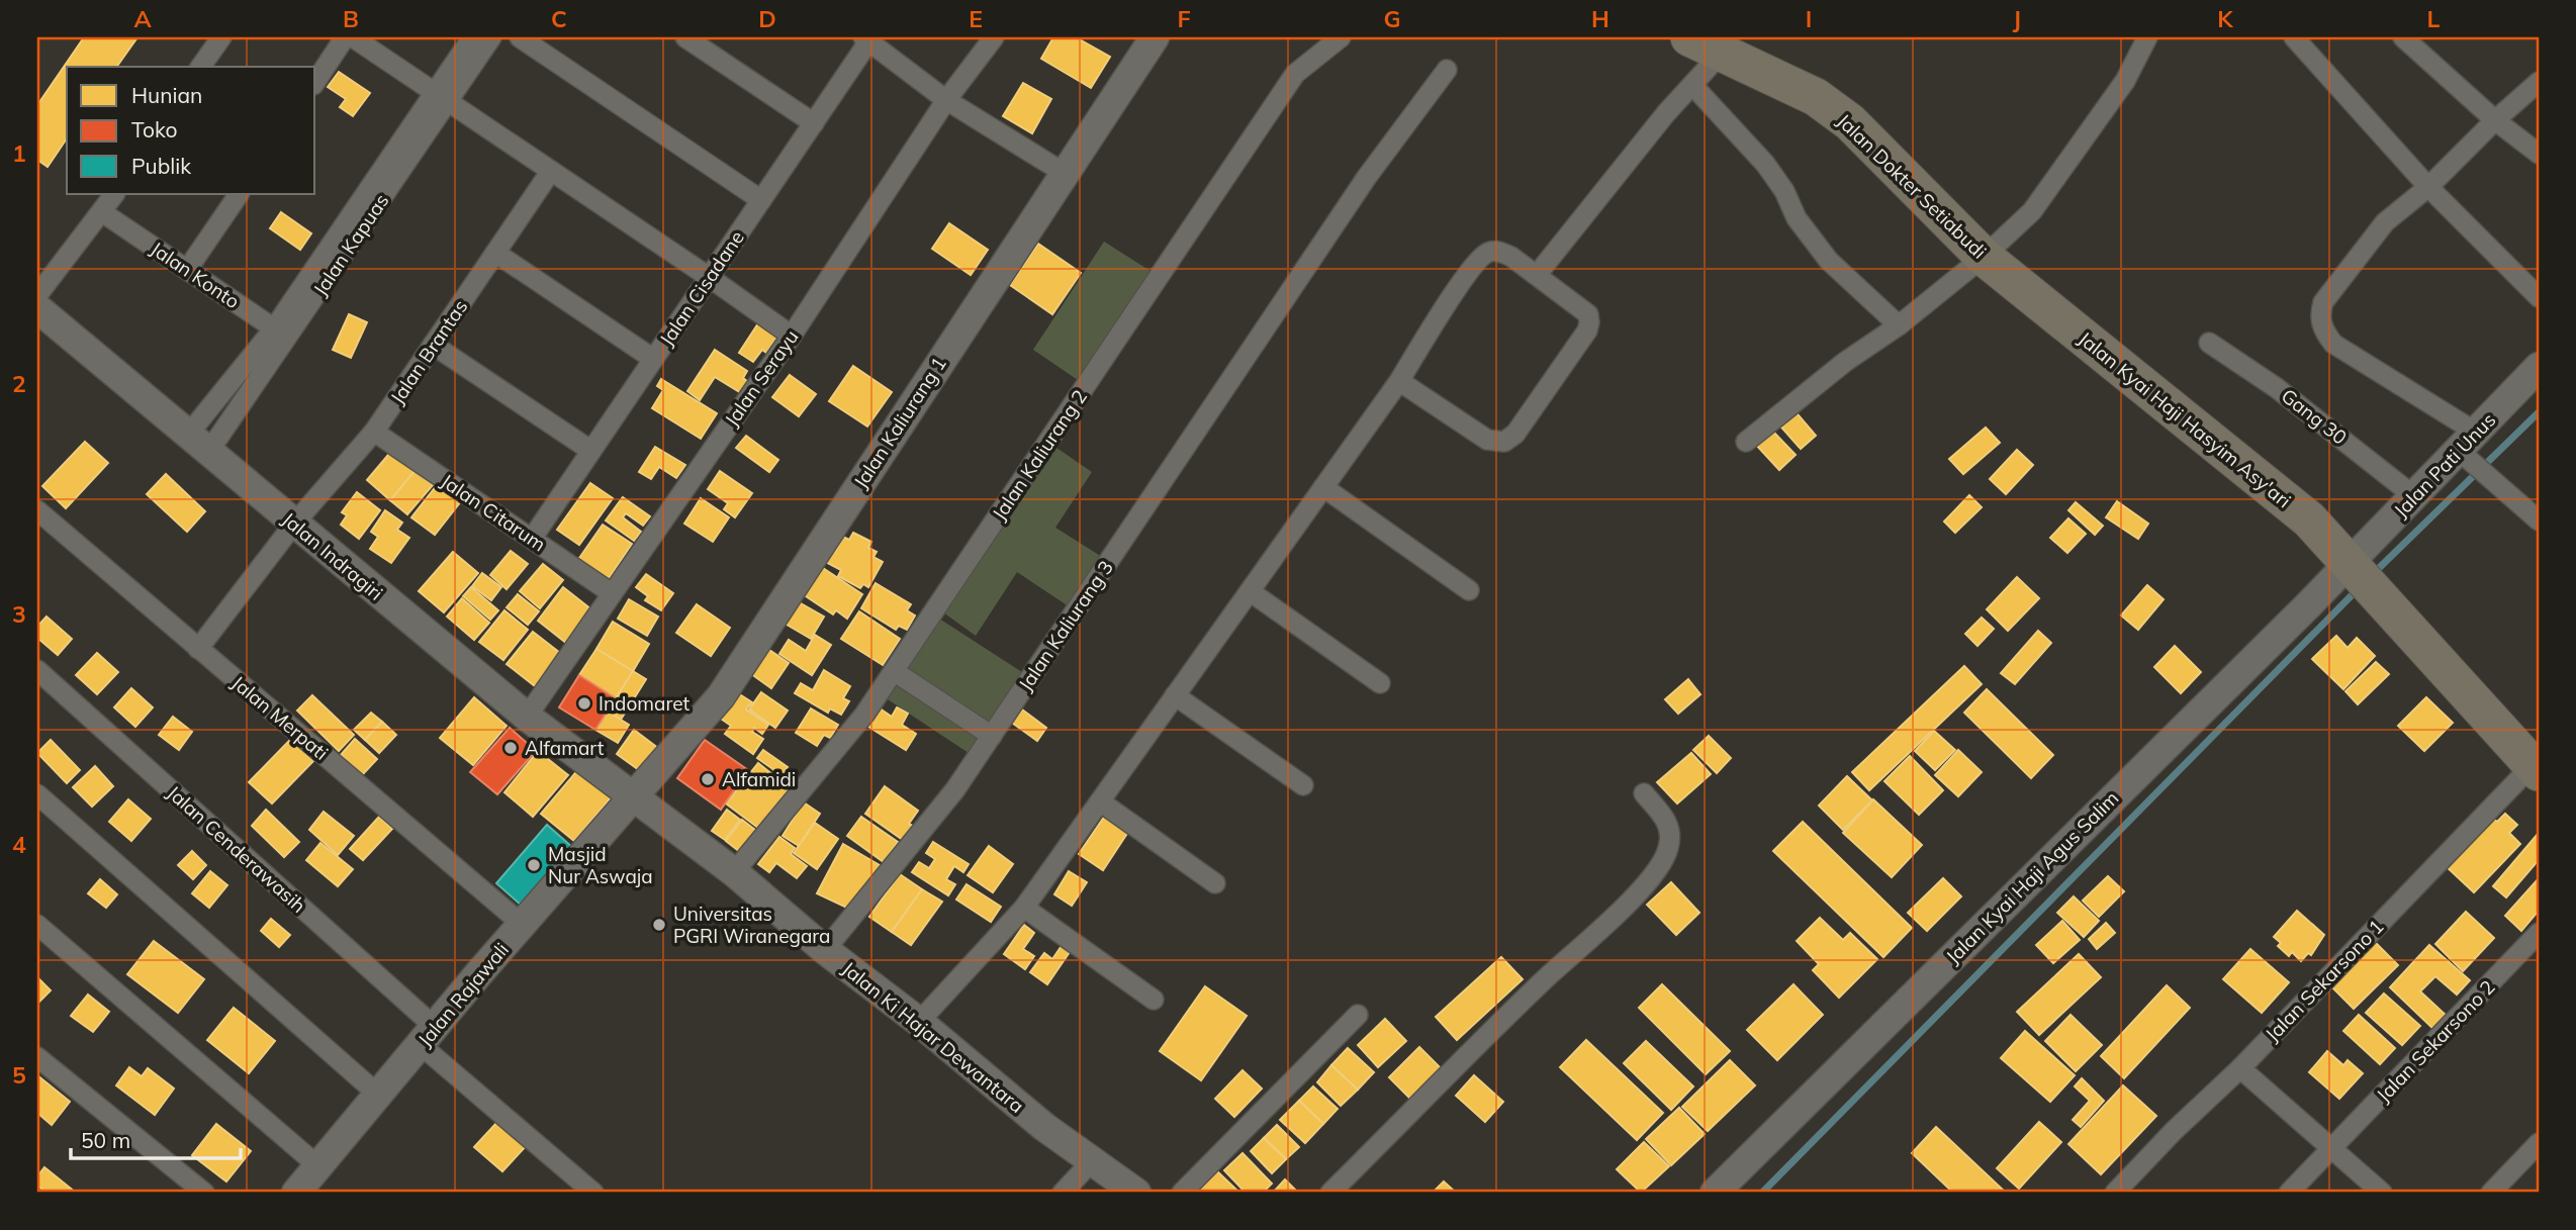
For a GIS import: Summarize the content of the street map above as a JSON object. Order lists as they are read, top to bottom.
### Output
{
  "streets": {
    "highway": ["Jalan Dokter Setiabudi", "Jalan Kyai Haji Hasyim Asy'ari"],
    "main road": [
      "Jalan Kaliurang 1",
      "Jalan Pati Unus",
      "Jalan Indragiri",
      "Jalan Kyai Haji Agus Salim",
      "Jalan Rajawali",
      "Jalan Ki Hajar Dewantara"
    ],
    "street": [
      "Jalan Kapuas",
      "Jalan Konto",
      "Jalan Cisadane",
      "Jalan Brantas",
      "Jalan Serayu",
      "Gang 30",
      "Jalan Kaliurang 2",
      "Jalan Citarum",
      "Jalan Kaliurang 3",
      "Jalan Merpati",
      "Jalan Cenderawasih",
      "Jalan Sekarsono 1",
      "Jalan Sekarsono 2"
    ]
  },
  "crossings": [
    ["Jalan Dokter Setiabudi", "Jalan Kyai Haji Hasyim Asy'ari"],
    ["Jalan Kapuas", "Jalan Konto"],
    ["Jalan Kapuas", "Jalan Indragiri"],
    ["Jalan Cisadane", "Jalan Citarum"],
    ["Jalan Brantas", "Jalan Citarum"],
    ["Jalan Brantas", "Jalan Indragiri"],
    ["Jalan Brantas", "Jalan Merpati"],
    ["Jalan Serayu", "Jalan Citarum"],
    ["Jalan Serayu", "Jalan Indragiri"],
    ["Gang 30", "Jalan Pati Unus"],
    ["Jalan Kyai Haji Hasyim Asy'ari", "Jalan Pati Unus"],
    ["Jalan Kyai Haji Hasyim Asy'ari", "Jalan Kyai Haji Agus Salim"],
    ["Jalan Kyai Haji Hasyim Asy'ari", "Jalan Sekarsono 1"],
    ["Jalan Kaliurang 1", "Jalan Indragiri"],
    ["Jalan Kaliurang 1", "Jalan Rajawali"],
    ["Jalan Kaliurang 1", "Jalan Ki Hajar Dewantara"],
    ["Jalan Kaliurang 2", "Jalan Ki Hajar Dewantara"],
    ["Jalan Pati Unus", "Jalan Kyai Haji Agus Salim"],
    ["Jalan Indragiri", "Jalan Rajawali"],
    ["Jalan Indragiri", "Jalan Ki Hajar Dewantara"],
    ["Jalan Kaliurang 3", "Jalan Ki Hajar Dewantara"],
    ["Jalan Merpati", "Jalan Rajawali"],
    ["Jalan Cenderawasih", "Jalan Rajawali"],
    ["Jalan Rajawali", "Jalan Ki Hajar Dewantara"]
  ],
  "places": [
    "Indomaret",
    "Alfamart",
    "Alfamidi",
    "Masjid Nur Aswaja",
    "Universitas PGRI Wiranegara"
  ],
  "legend": ["Hunian", "Toko", "Publik"],
  "scale_bar": "50 m",
  "grid": {
    "columns": [
      "A",
      "B",
      "C",
      "D",
      "E",
      "F",
      "G",
      "H",
      "I",
      "J",
      "K",
      "L"
    ],
    "rows": [
      "1",
      "2",
      "3",
      "4",
      "5"
    ]
  }
}
